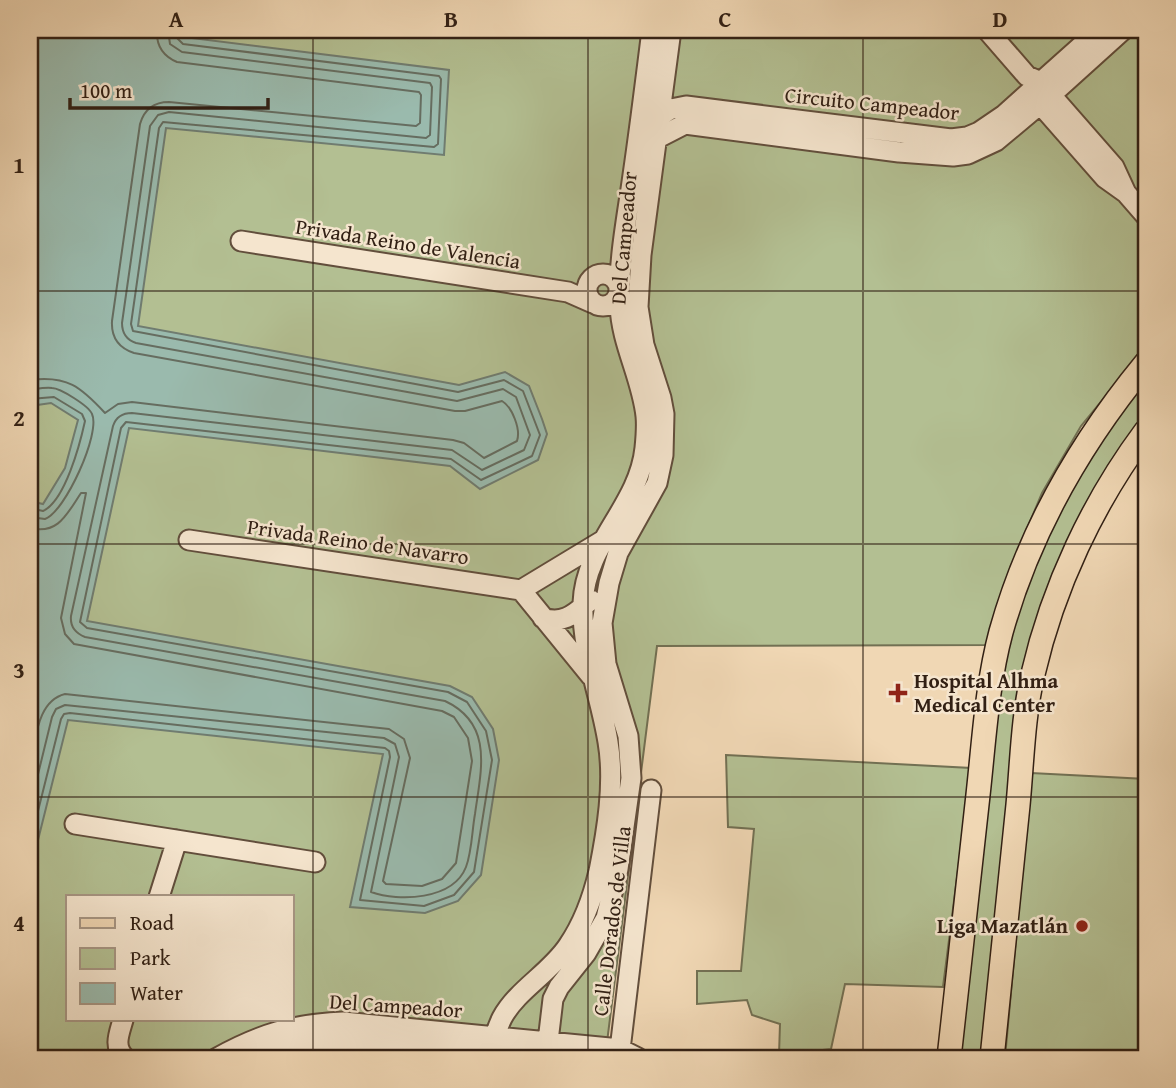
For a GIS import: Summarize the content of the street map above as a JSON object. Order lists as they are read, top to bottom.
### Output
{
  "streets": {
    "street": [
      "Circuito Campeador",
      "Del Campeador",
      "Privada Reino de Valencia",
      "Privada Reino de Navarro",
      "Calle Dorados de Villa"
    ]
  },
  "crossings": [
    ["Circuito Campeador", "Del Campeador"],
    ["Del Campeador", "Privada Reino de Valencia"]
  ],
  "places": {
    "health": ["Hospital Alhma Medical Center"],
    "other": ["Liga Mazatlán"]
  },
  "legend": ["Road", "Park", "Water"],
  "scale_bar": "100 m",
  "grid": {
    "columns": [
      "A",
      "B",
      "C",
      "D"
    ],
    "rows": [
      "1",
      "2",
      "3",
      "4"
    ]
  }
}
